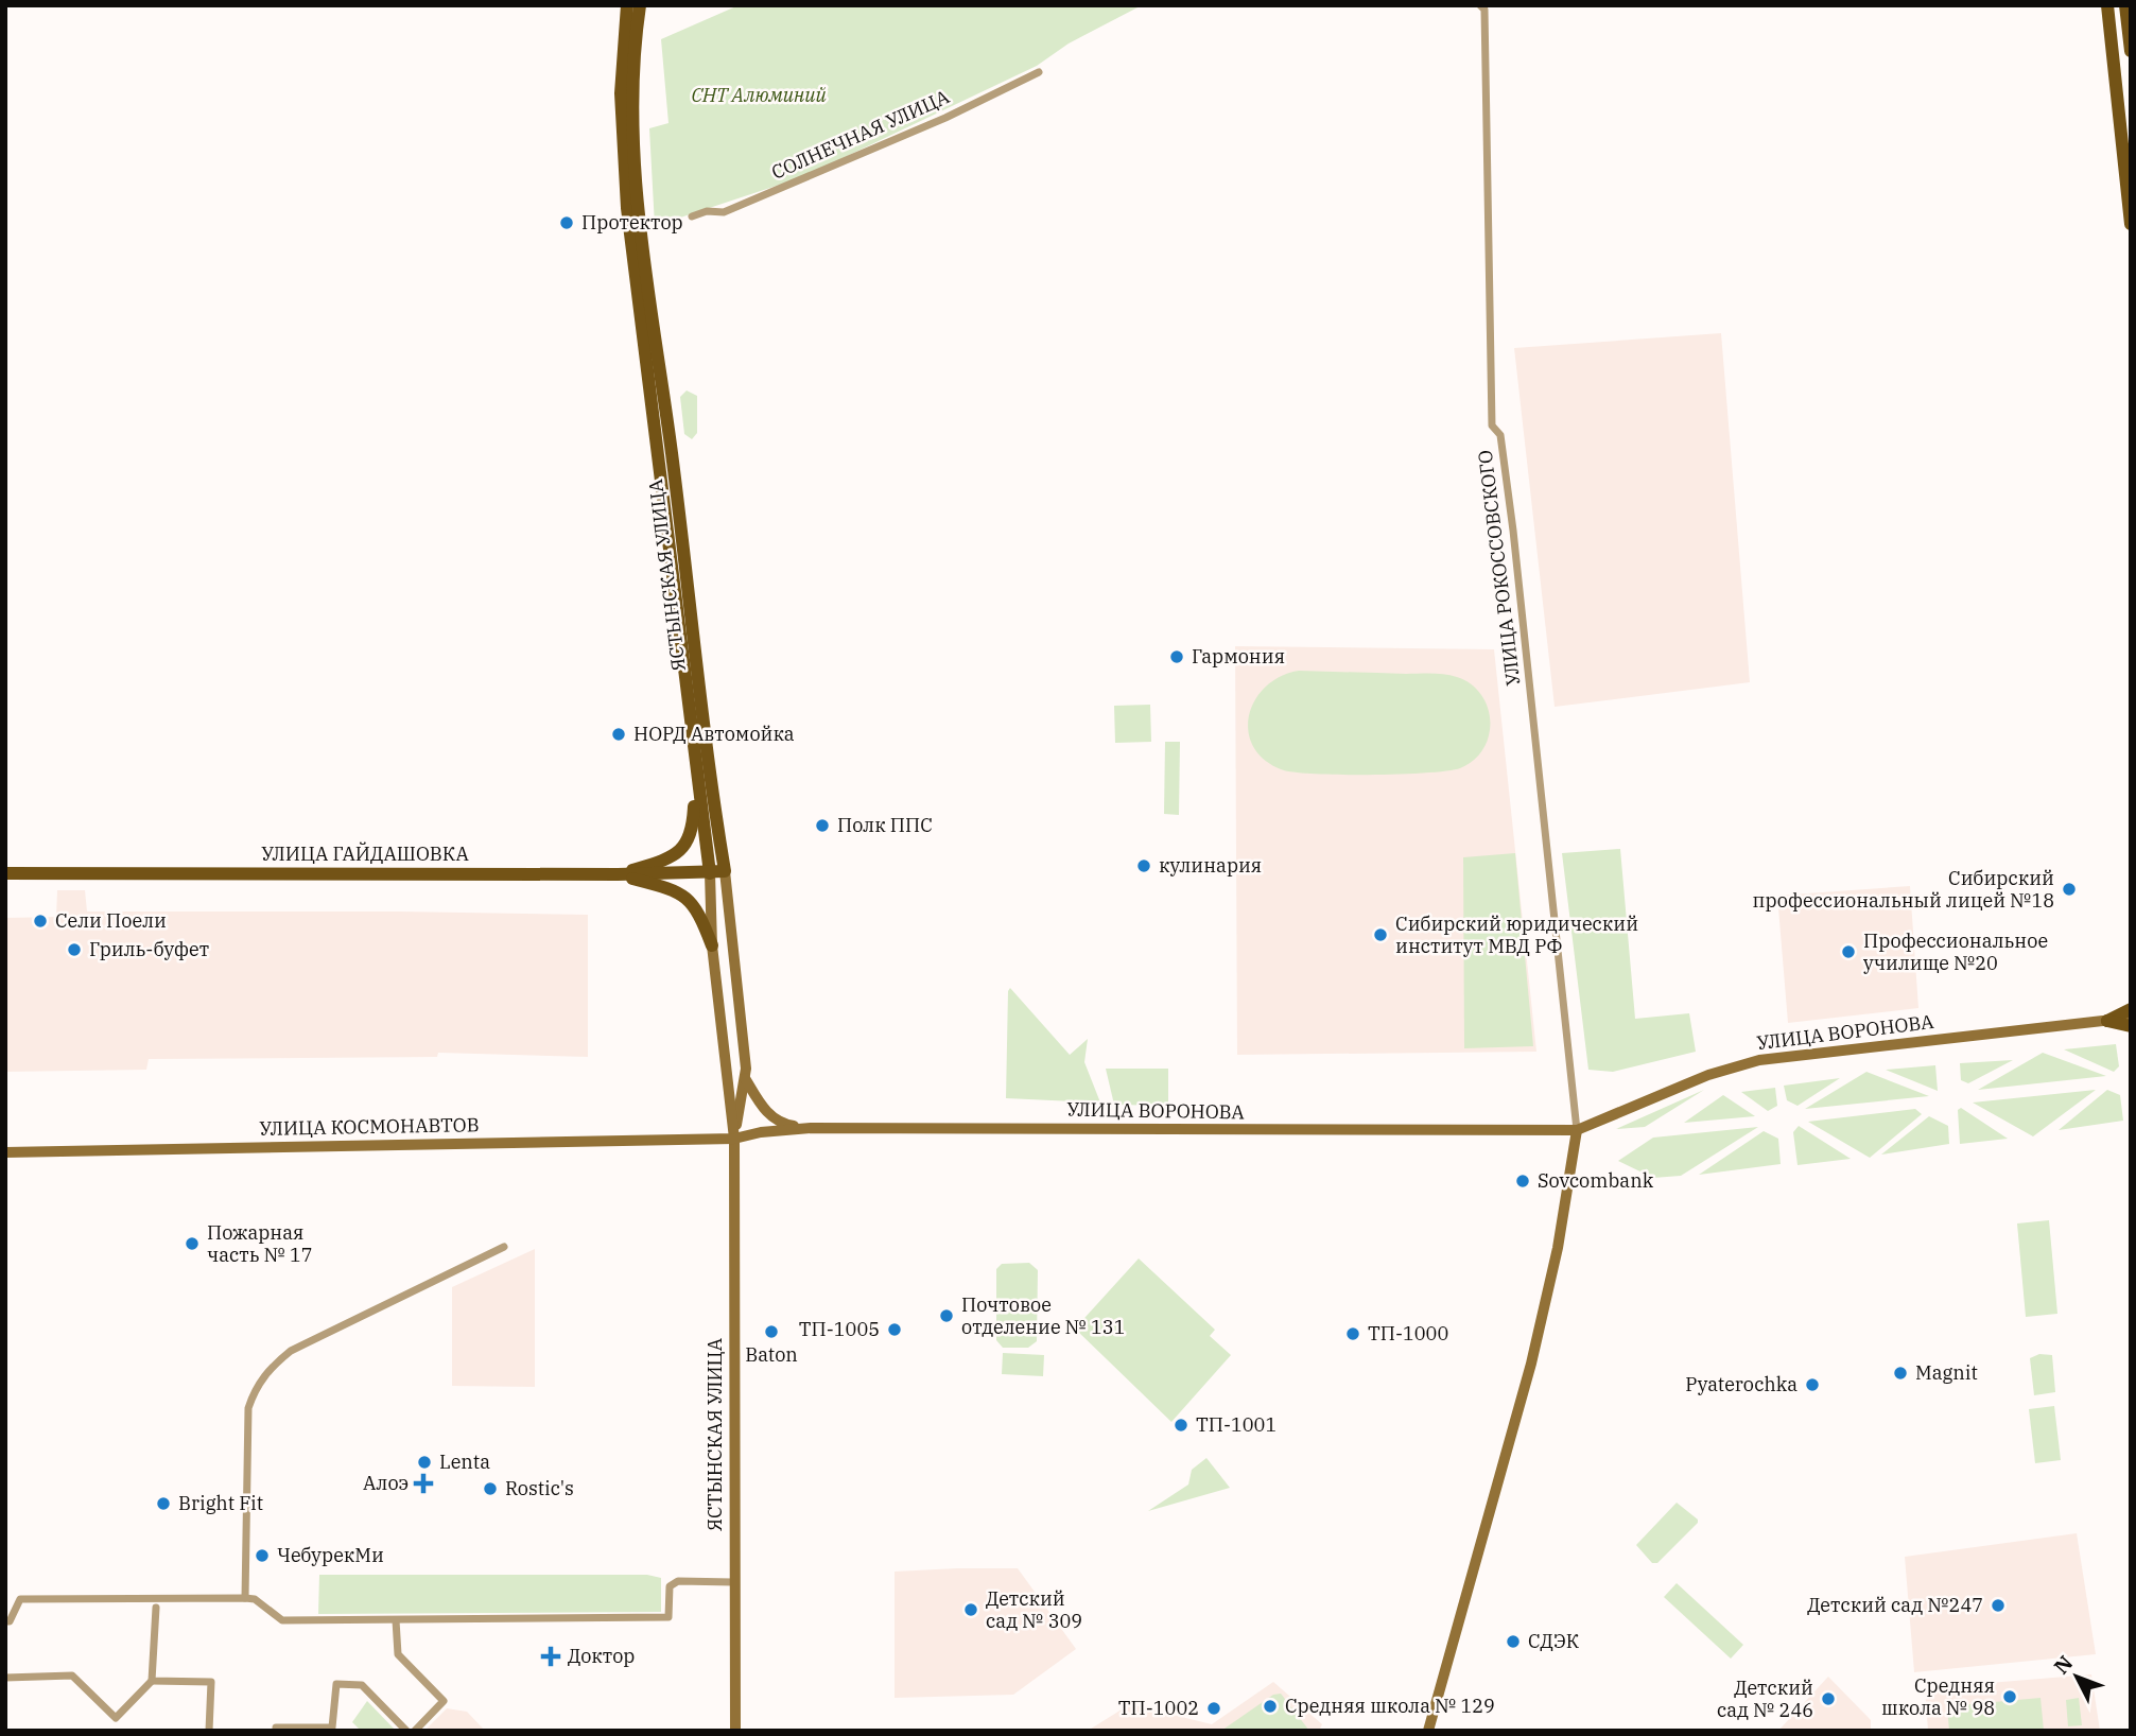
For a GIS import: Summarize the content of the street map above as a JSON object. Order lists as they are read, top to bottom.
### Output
{
  "streets": {
    "main road": [
      "ЯСТЫНСКАЯ УЛИЦА",
      "УЛИЦА ГАЙДАШОВКА",
      "УЛИЦА ВОРОНОВА",
      "УЛИЦА КОСМОНАВТОВ"
    ],
    "street": ["СОЛНЕЧНАЯ УЛИЦА", "УЛИЦА РОКОССОВСКОГО"]
  },
  "crossings": [
    ["УЛИЦА РОКОССОВСКОГО", "УЛИЦА ВОРОНОВА"],
    ["ЯСТЫНСКАЯ УЛИЦА", "УЛИЦА ГАЙДАШОВКА"],
    ["ЯСТЫНСКАЯ УЛИЦА", "УЛИЦА ВОРОНОВА"],
    ["ЯСТЫНСКАЯ УЛИЦА", "УЛИЦА КОСМОНАВТОВ"],
    ["УЛИЦА ВОРОНОВА", "УЛИЦА КОСМОНАВТОВ"]
  ],
  "parks": ["СНТ Алюминий"],
  "places": {
    "other": [
      "Протектор",
      "Гармония",
      "НОРД Автомойка",
      "Полк ППС",
      "кулинария",
      "Сибирский профессиональный лицей №18",
      "Сели Поели",
      "Сибирский юридический институт МВД РФ",
      "Гриль-буфет",
      "Профессиональное училище №20",
      "Sovcombank",
      "Пожарная часть № 17",
      "Почтовое отделение № 131",
      "ТП-1005",
      "Baton",
      "ТП-1000",
      "Magnit",
      "Pyaterochka",
      "ТП-1001",
      "Lenta",
      "Rostic's",
      "Bright Fit",
      "ЧебурекМи",
      "Детский сад №247",
      "Детский сад № 309",
      "СДЭК",
      "Средняя школа № 98",
      "Детский сад № 246",
      "Средняя школа № 129",
      "ТП-1002"
    ],
    "health": ["Алоэ", "Доктор"]
  },
  "north": "top left"
}
